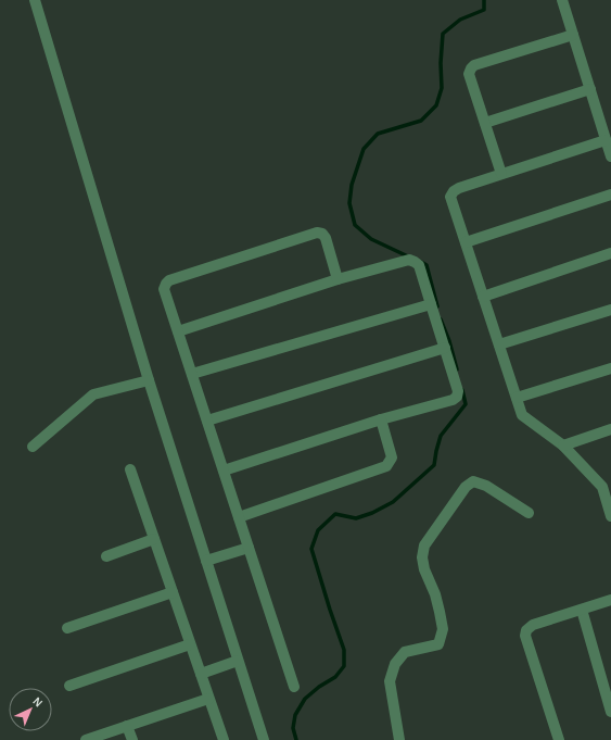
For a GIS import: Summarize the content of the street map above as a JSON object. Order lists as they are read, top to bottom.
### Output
{
  "north": "top right"
}
